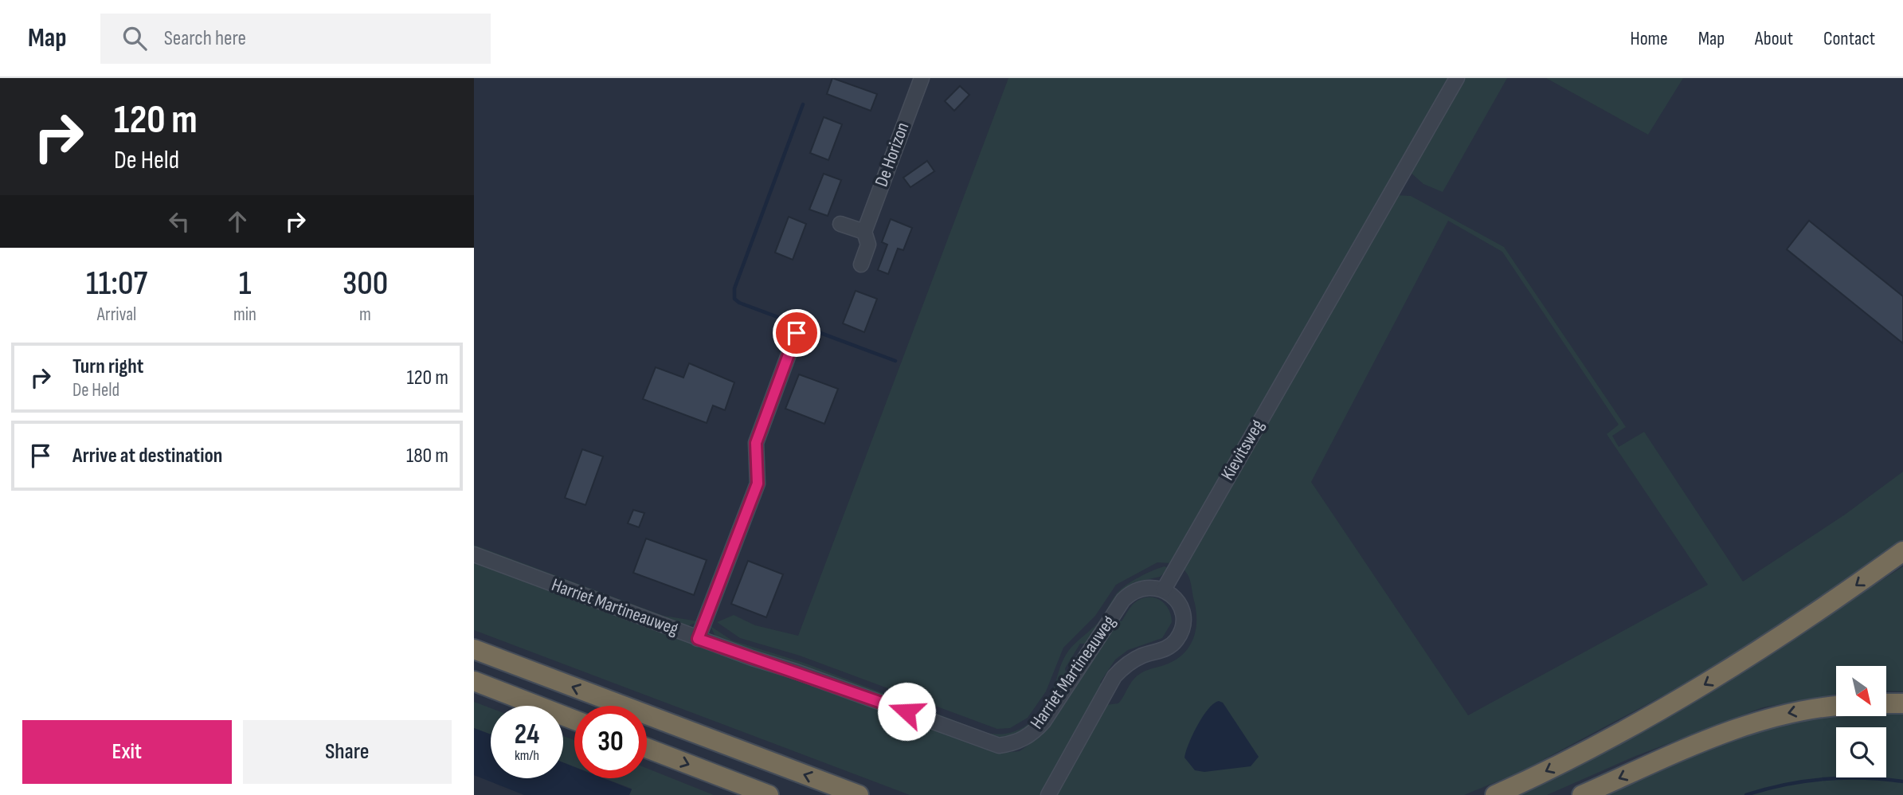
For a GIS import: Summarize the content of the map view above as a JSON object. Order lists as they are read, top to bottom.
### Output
{
  "streets": {
    "street": ["De Horizon", "Kievitsweg", "Harriet Martineauweg"]
  },
  "crossings": [
    ["Kievitsweg", "Harriet Martineauweg"]
  ],
  "north": "bottom right",
  "page": {
    "header": "Map",
    "search": "Search here",
    "nav": [
      "Home",
      "Map",
      "About",
      "Contact"
    ],
    "turn": ["120 m", "De Held"],
    "eta": [
      "11:07",
      "Arrival",
      "1",
      "min",
      "300",
      "m"
    ],
    "list": [
      {
        "name": "Turn right",
        "note": "De Held",
        "value": "120 m"
      },
      {
        "name": "Arrive at destination",
        "value": "180 m"
      }
    ],
    "speed": "24 km/h",
    "limit": "30",
    "buttons": ["Exit", "Share"]
  }
}
